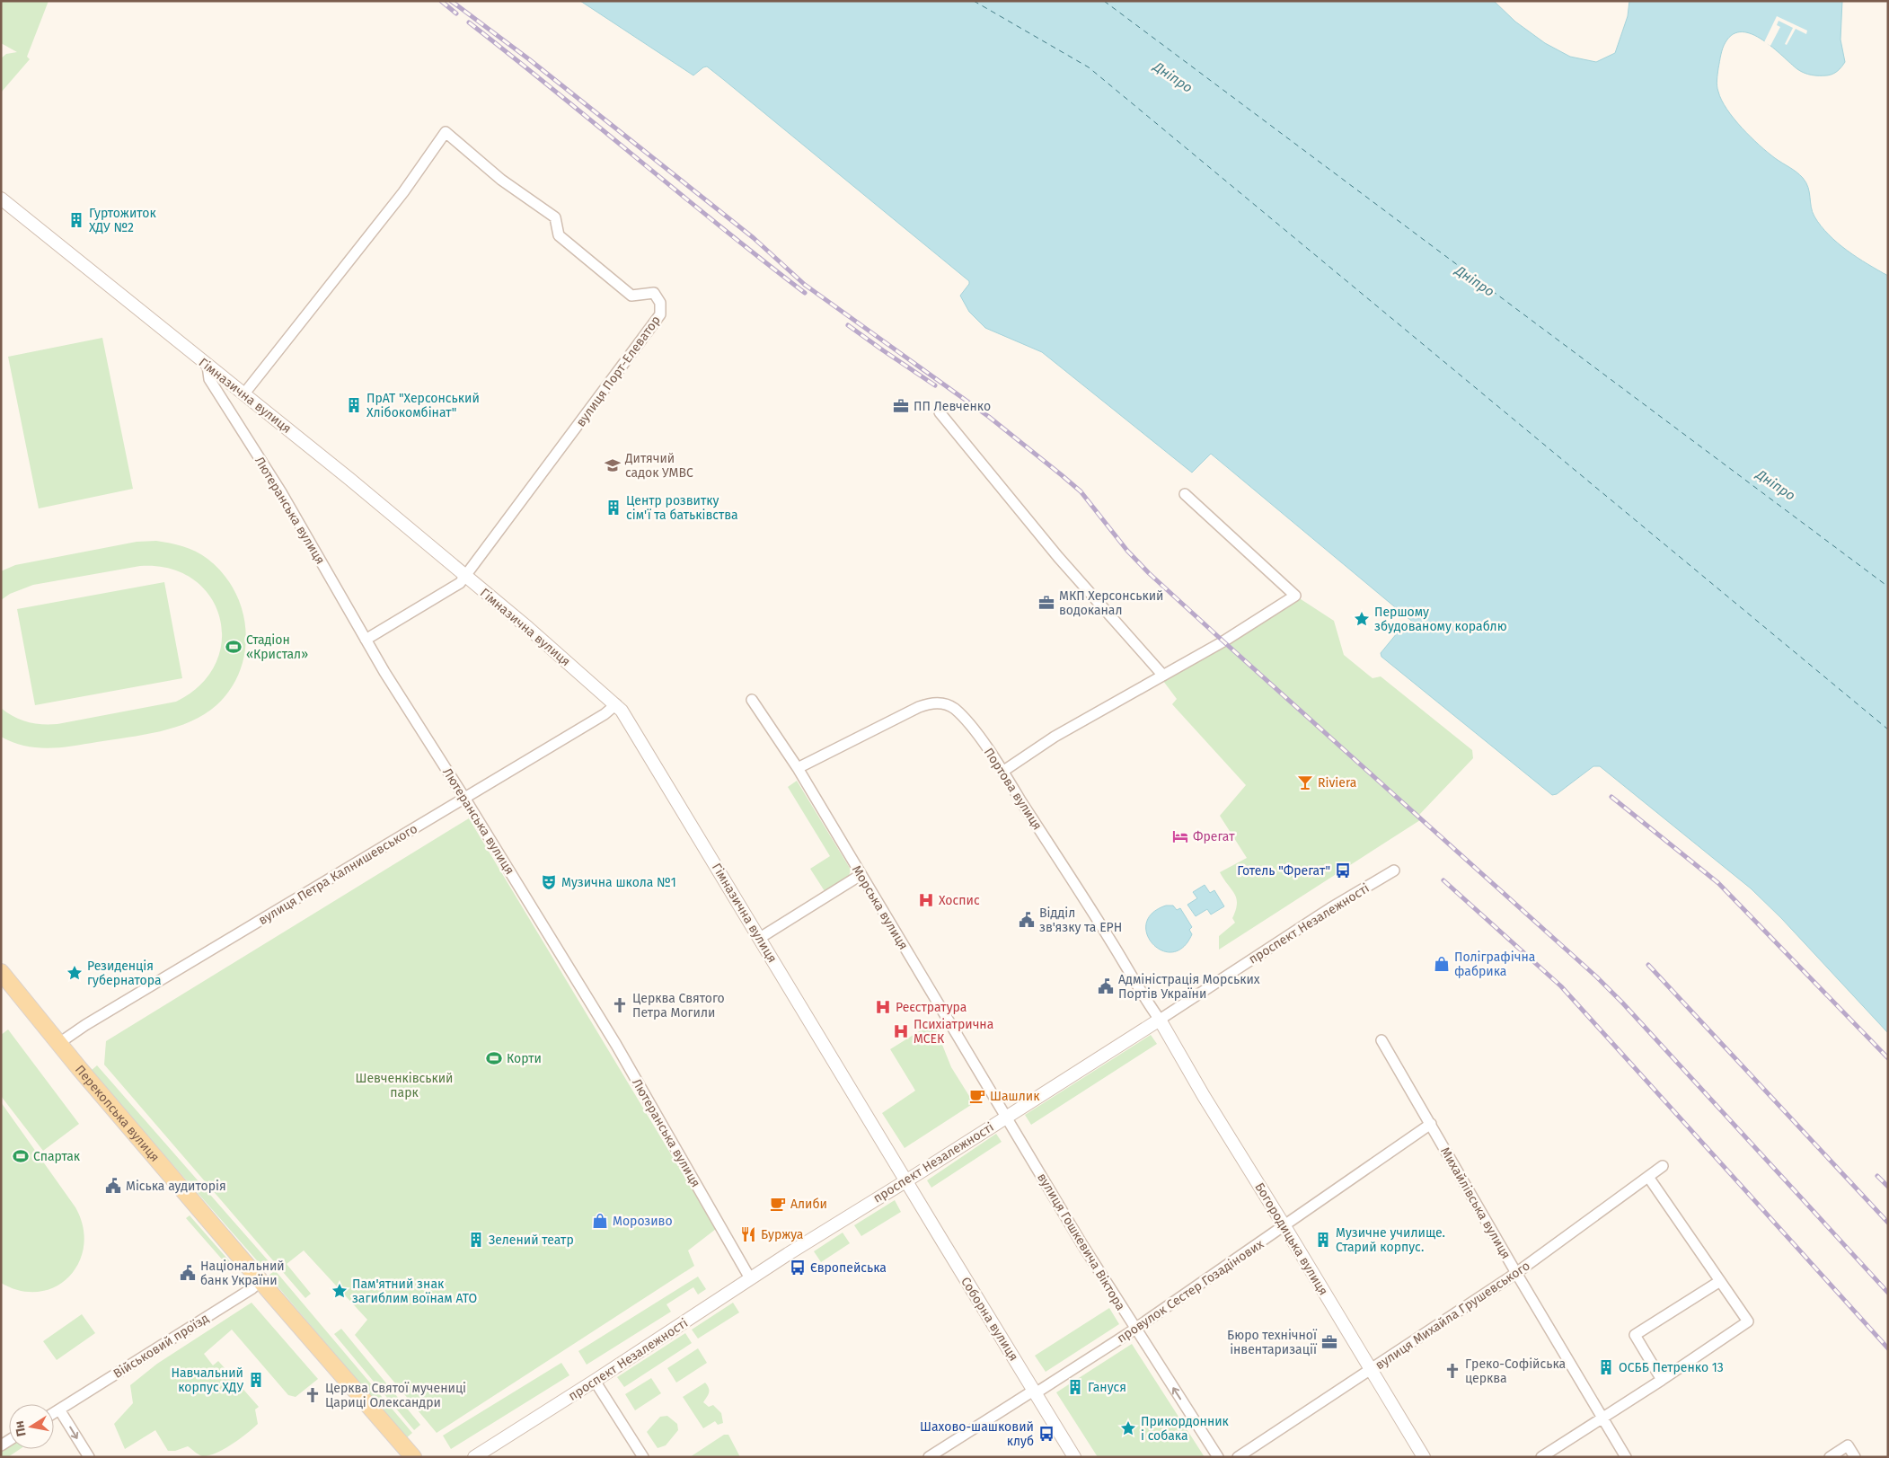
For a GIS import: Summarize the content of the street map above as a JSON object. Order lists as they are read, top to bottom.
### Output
{
  "streets": {
    "main road": ["Перекопська вулиця"],
    "street": [
      "вулиця Порт-Елеватор",
      "Гімназична вулиця",
      "Лютеранська вулиця",
      "Портова вулиця",
      "вулиця Петра Калнишевського",
      "Морська вулиця",
      "проспект Незалежності",
      "Михайлівська вулиця",
      "Богородицька вулиця",
      "вулиця Гошкевича Віктора",
      "провулок Сестер Гозадінових",
      "вулиця Михайла Грушевського",
      "Соборна вулиця",
      "Військовий проїзд"
    ]
  },
  "crossings": [
    ["вулиця Порт-Елеватор", "Гімназична вулиця"],
    ["вулиця Порт-Елеватор", "Лютеранська вулиця"],
    ["Гімназична вулиця", "Лютеранська вулиця"],
    ["Гімназична вулиця", "вулиця Петра Калнишевського"],
    ["Гімназична вулиця", "проспект Незалежності"],
    ["Гімназична вулиця", "Соборна вулиця"],
    ["Лютеранська вулиця", "вулиця Петра Калнишевського"],
    ["Лютеранська вулиця", "проспект Незалежності"],
    ["Портова вулиця", "Морська вулиця"],
    ["Портова вулиця", "проспект Незалежності"],
    ["Портова вулиця", "Богородицька вулиця"],
    ["вулиця Петра Калнишевського", "Перекопська вулиця"],
    ["Морська вулиця", "проспект Незалежності"],
    ["Морська вулиця", "вулиця Гошкевича Віктора"],
    ["проспект Незалежності", "Богородицька вулиця"],
    ["проспект Незалежності", "вулиця Гошкевича Віктора"],
    ["проспект Незалежності", "Соборна вулиця"],
    ["Перекопська вулиця", "Військовий проїзд"],
    ["Михайлівська вулиця", "провулок Сестер Гозадінових"],
    ["Михайлівська вулиця", "вулиця Михайла Грушевського"],
    ["Богородицька вулиця", "провулок Сестер Гозадінових"],
    ["Богородицька вулиця", "вулиця Михайла Грушевського"],
    ["вулиця Гошкевича Віктора", "провулок Сестер Гозадінових"],
    ["провулок Сестер Гозадінових", "Соборна вулиця"]
  ],
  "one_way": ["вулиця Гошкевича Віктора"],
  "water": ["Дніпро"],
  "parks": ["Шевченківський парк"],
  "places": {
    "building": [
      "Гуртожиток ХДУ №2",
      "ПрАТ \"Херсонський Хлібокомбінат\"",
      "Центр розвитку сім'ї та батьківства",
      "Зелений театр",
      "Музичне училище. Старий корпус.",
      "ОСББ Петренко 13",
      "Навчальний корпус ХДУ",
      "Гануся"
    ],
    "office": ["ПП Левченко", "МКП Херсонський водоканал", "Бюро технічної інвентаризації"],
    "school or university": ["Дитячий садок УМВС"],
    "place": [
      "Першому збудованому кораблю",
      "Резиденція губернатора",
      "Пам'ятний знак загиблим воїнам АТО",
      "Прикордонник і собака"
    ],
    "sports": ["Стадіон «Кристал»", "Корти", "Спартак"],
    "bar": ["Riviera"],
    "hotel": ["Фрегат"],
    "bus stop": ["Готель \"Фрегат\"", "Європейська", "Шахово-шашковий клуб"],
    "theatre": ["Музична школа №1"],
    "hospital": ["Хоспис", "Реєстратура", "Психіатрична МСЕК"],
    "public building": [
      "Відділ зв'язку та ЕРН",
      "Адміністрація Морських Портів України",
      "Міська аудиторія",
      "Національний банк України"
    ],
    "shop": ["Поліграфічна фабрика", "Морозиво"],
    "church": ["Церква Святого Петра Могили", "Греко-Софійська церква", "Церква Святої мучениці Цариці Олександри"],
    "cafe": ["Шашлик", "Алиби"],
    "restaurant": ["Буржуа"]
  },
  "north": "left"
}
